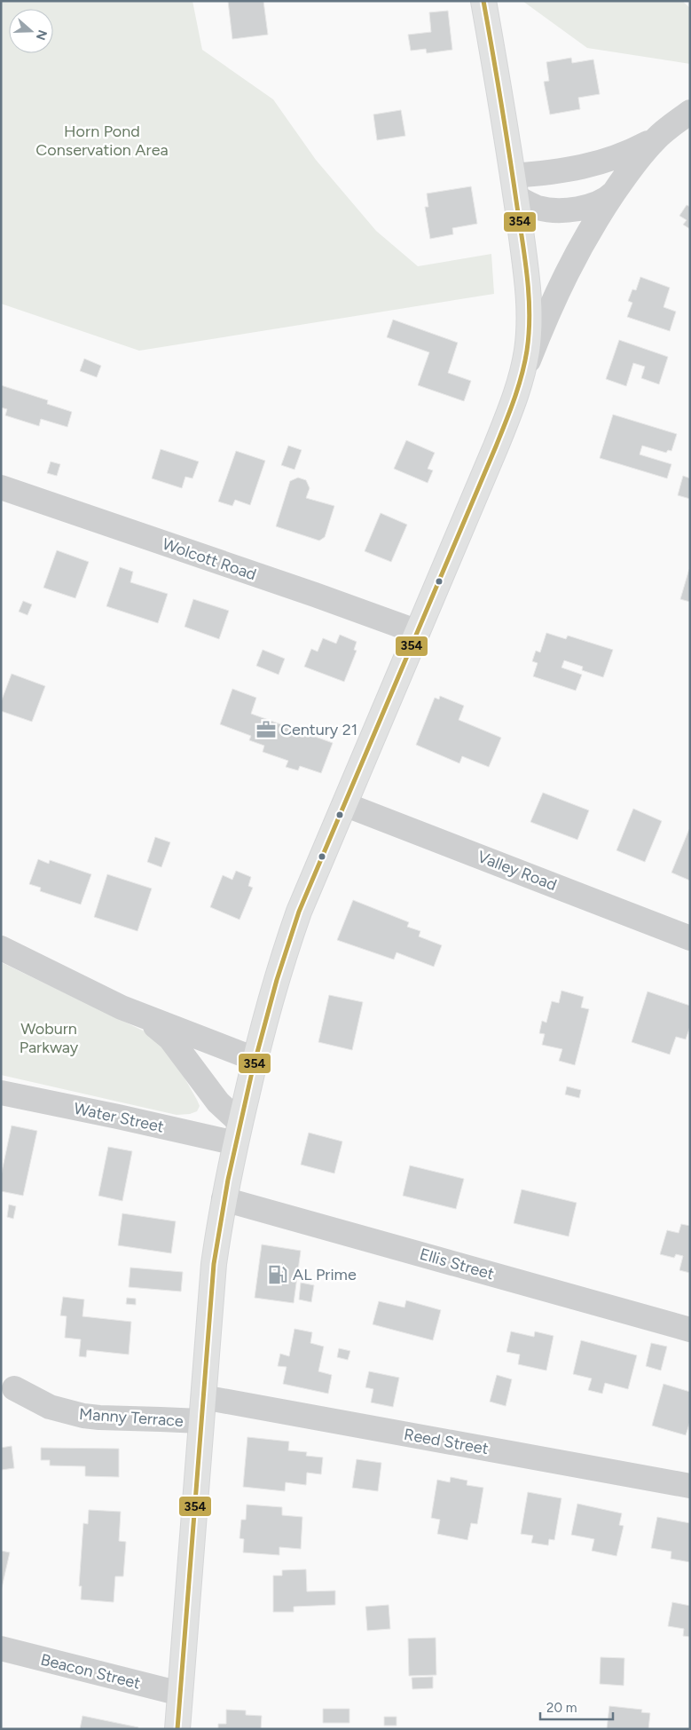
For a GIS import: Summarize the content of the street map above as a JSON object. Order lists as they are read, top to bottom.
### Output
{
  "streets": {
    "street": [
      "Wolcott Road",
      "Valley Road",
      "Water Street",
      "Ellis Street",
      "Manny Terrace",
      "Reed Street",
      "Beacon Street"
    ]
  },
  "parks": ["Horn Pond Conservation Area", "Woburn Parkway"],
  "places": {
    "office": ["Century 21"],
    "fuel station": ["AL Prime"]
  },
  "lines": ["transit line 354"],
  "scale_bar": "20 m",
  "north": "right"
}
